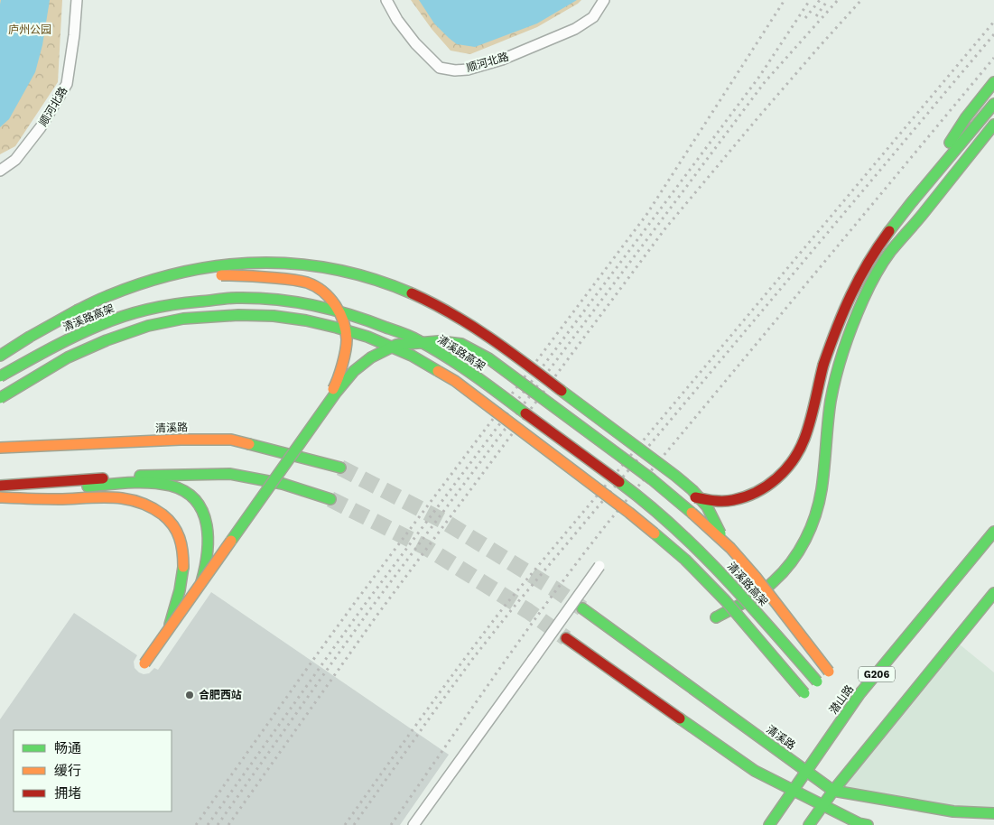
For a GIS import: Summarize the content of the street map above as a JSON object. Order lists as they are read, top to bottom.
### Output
{
  "streets": {
    "main road": [
      "清溪路高架",
      "清溪路",
      "G206",
      "潜山路"
    ],
    "street": ["顺河北路"]
  },
  "crossings": [
    ["清溪路", "潜山路"]
  ],
  "parks": ["庐州公园"],
  "places": ["合肥西站"],
  "legend": ["畅通", "缓行", "拥堵"]
}
